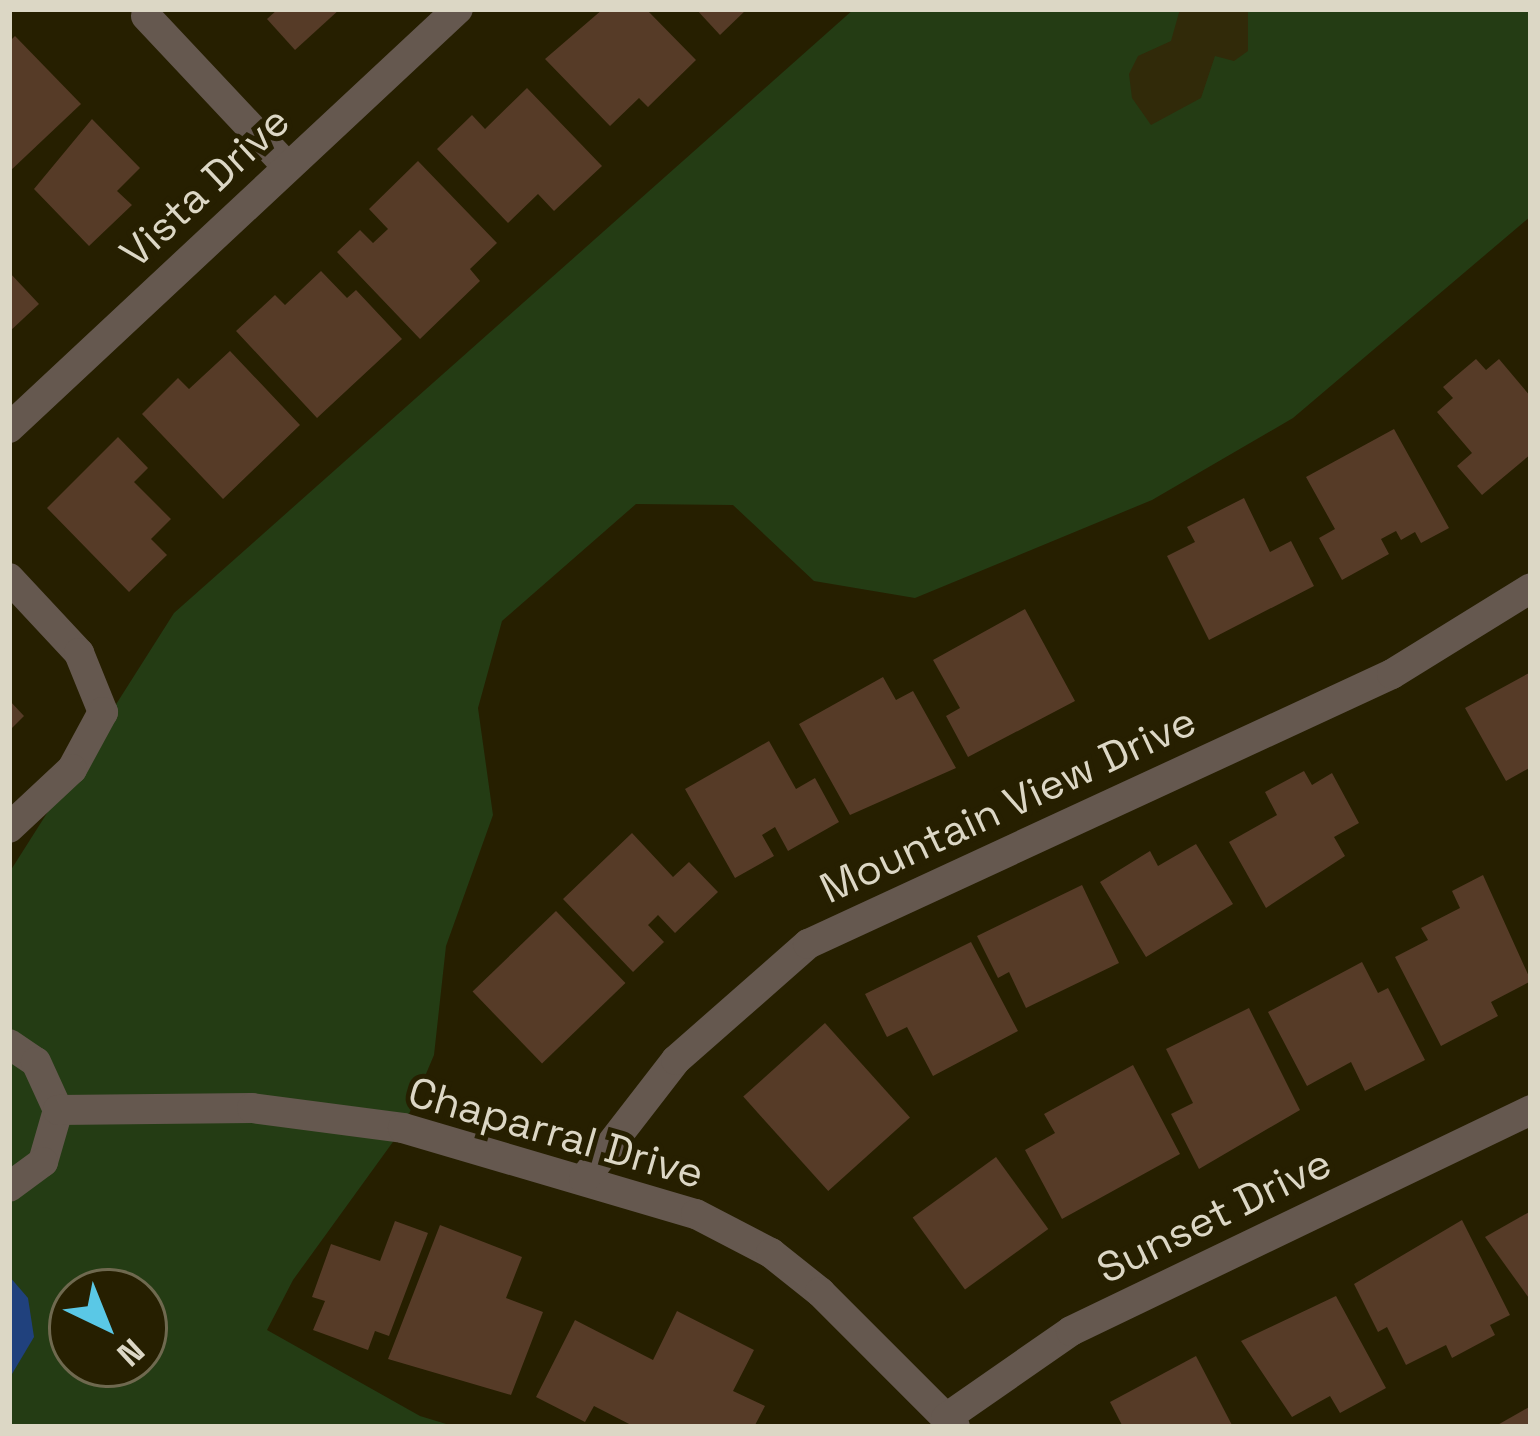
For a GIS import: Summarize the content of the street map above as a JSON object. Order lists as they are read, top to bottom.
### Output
{
  "streets": {
    "street": [
      "Vista Drive",
      "Mountain View Drive",
      "Chaparral Drive",
      "Sunset Drive"
    ]
  },
  "crossings": [
    ["Mountain View Drive", "Chaparral Drive"],
    ["Chaparral Drive", "Sunset Drive"]
  ],
  "north": "bottom right"
}
